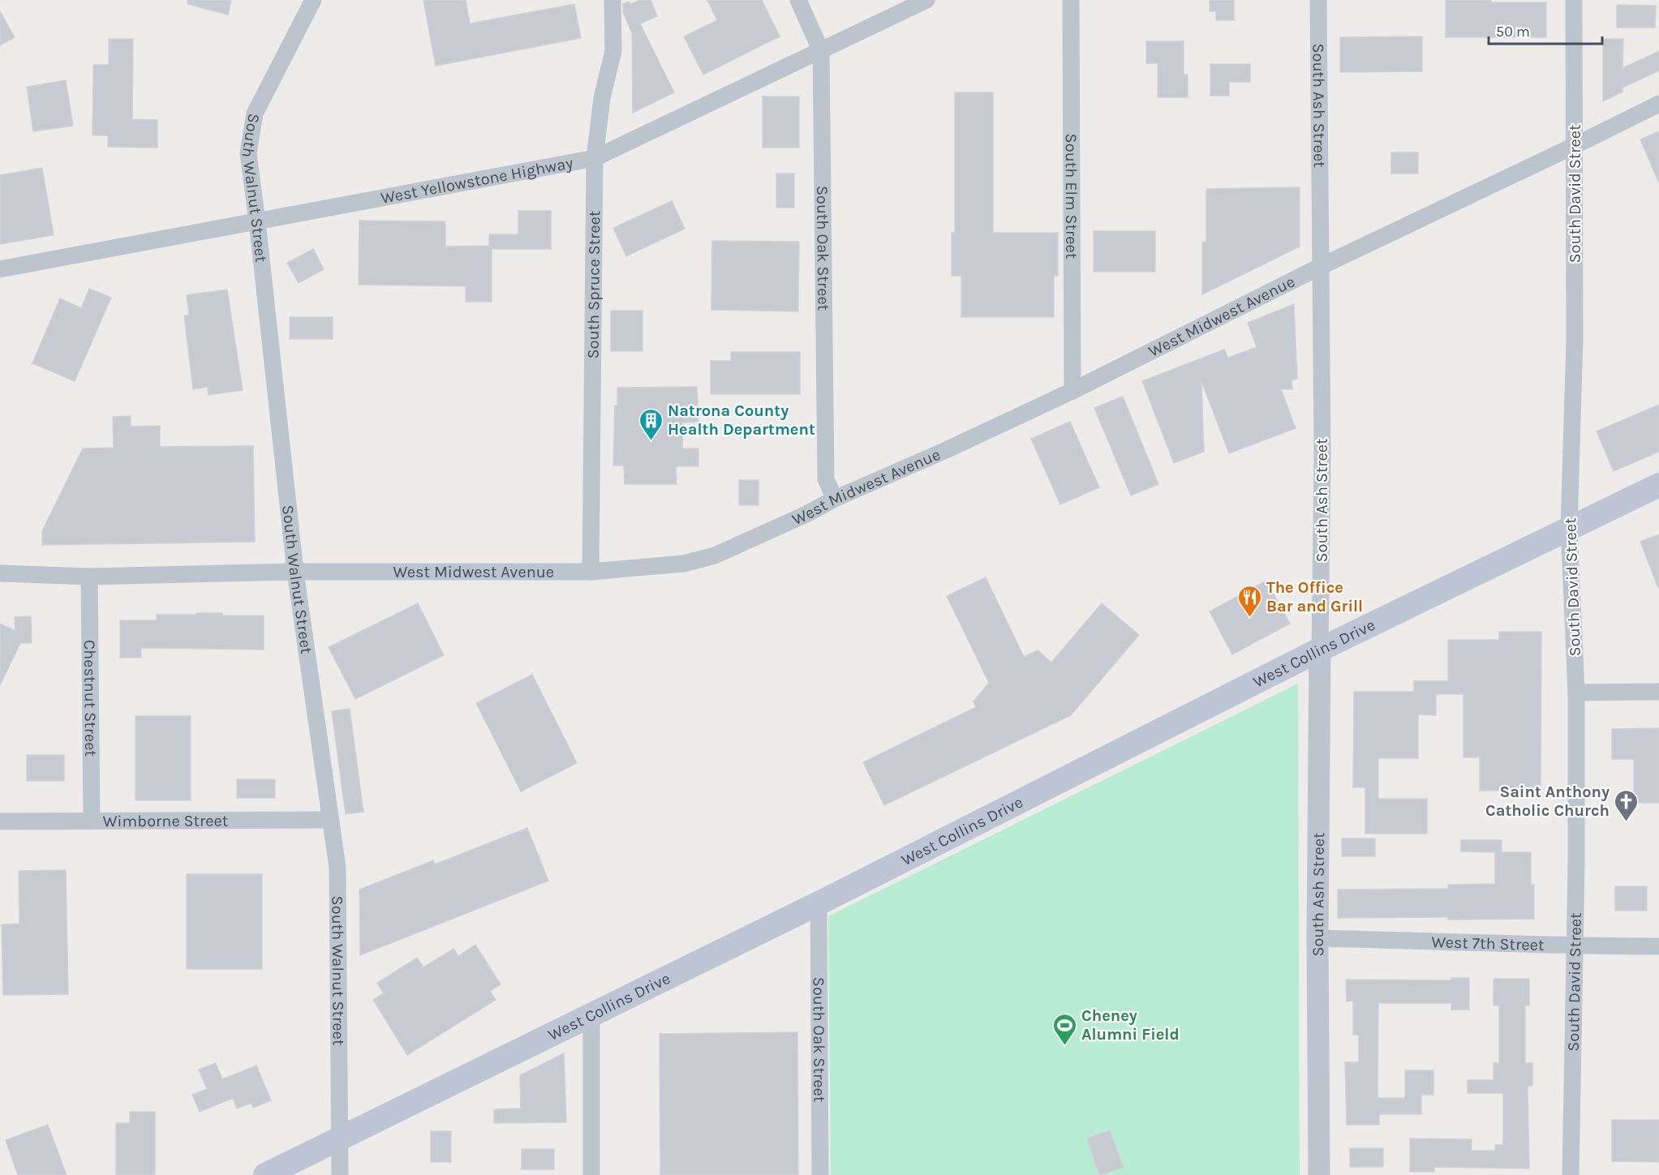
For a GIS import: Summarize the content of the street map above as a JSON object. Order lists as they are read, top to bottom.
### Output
{
  "streets": {
    "main road": ["West Collins Drive"],
    "street": [
      "South Ash Street",
      "West Yellowstone Highway",
      "South Walnut Street",
      "South David Street",
      "South Elm Street",
      "South Oak Street",
      "South Spruce Street",
      "West Midwest Avenue",
      "Chestnut Street",
      "Wimborne Street",
      "West 7th Street"
    ]
  },
  "crossings": [
    ["South Ash Street", "West Midwest Avenue"],
    ["South Ash Street", "West Collins Drive"],
    ["South Ash Street", "West 7th Street"],
    ["West Yellowstone Highway", "South Walnut Street"],
    ["West Yellowstone Highway", "South Oak Street"],
    ["West Yellowstone Highway", "South Spruce Street"],
    ["South Walnut Street", "West Midwest Avenue"],
    ["South Walnut Street", "West Collins Drive"],
    ["South Walnut Street", "Wimborne Street"],
    ["South David Street", "West Midwest Avenue"],
    ["South David Street", "West Collins Drive"],
    ["South David Street", "West 7th Street"],
    ["South Elm Street", "West Midwest Avenue"],
    ["South Oak Street", "West Midwest Avenue"],
    ["South Oak Street", "West Collins Drive"],
    ["South Spruce Street", "West Midwest Avenue"],
    ["West Midwest Avenue", "Chestnut Street"],
    ["Chestnut Street", "Wimborne Street"]
  ],
  "places": {
    "building": ["Natrona County Health Department"],
    "restaurant": ["The Office Bar and Grill"],
    "church": ["Saint Anthony Catholic Church"],
    "sports": ["Cheney Alumni Field"]
  },
  "scale_bar": "50 m"
}
